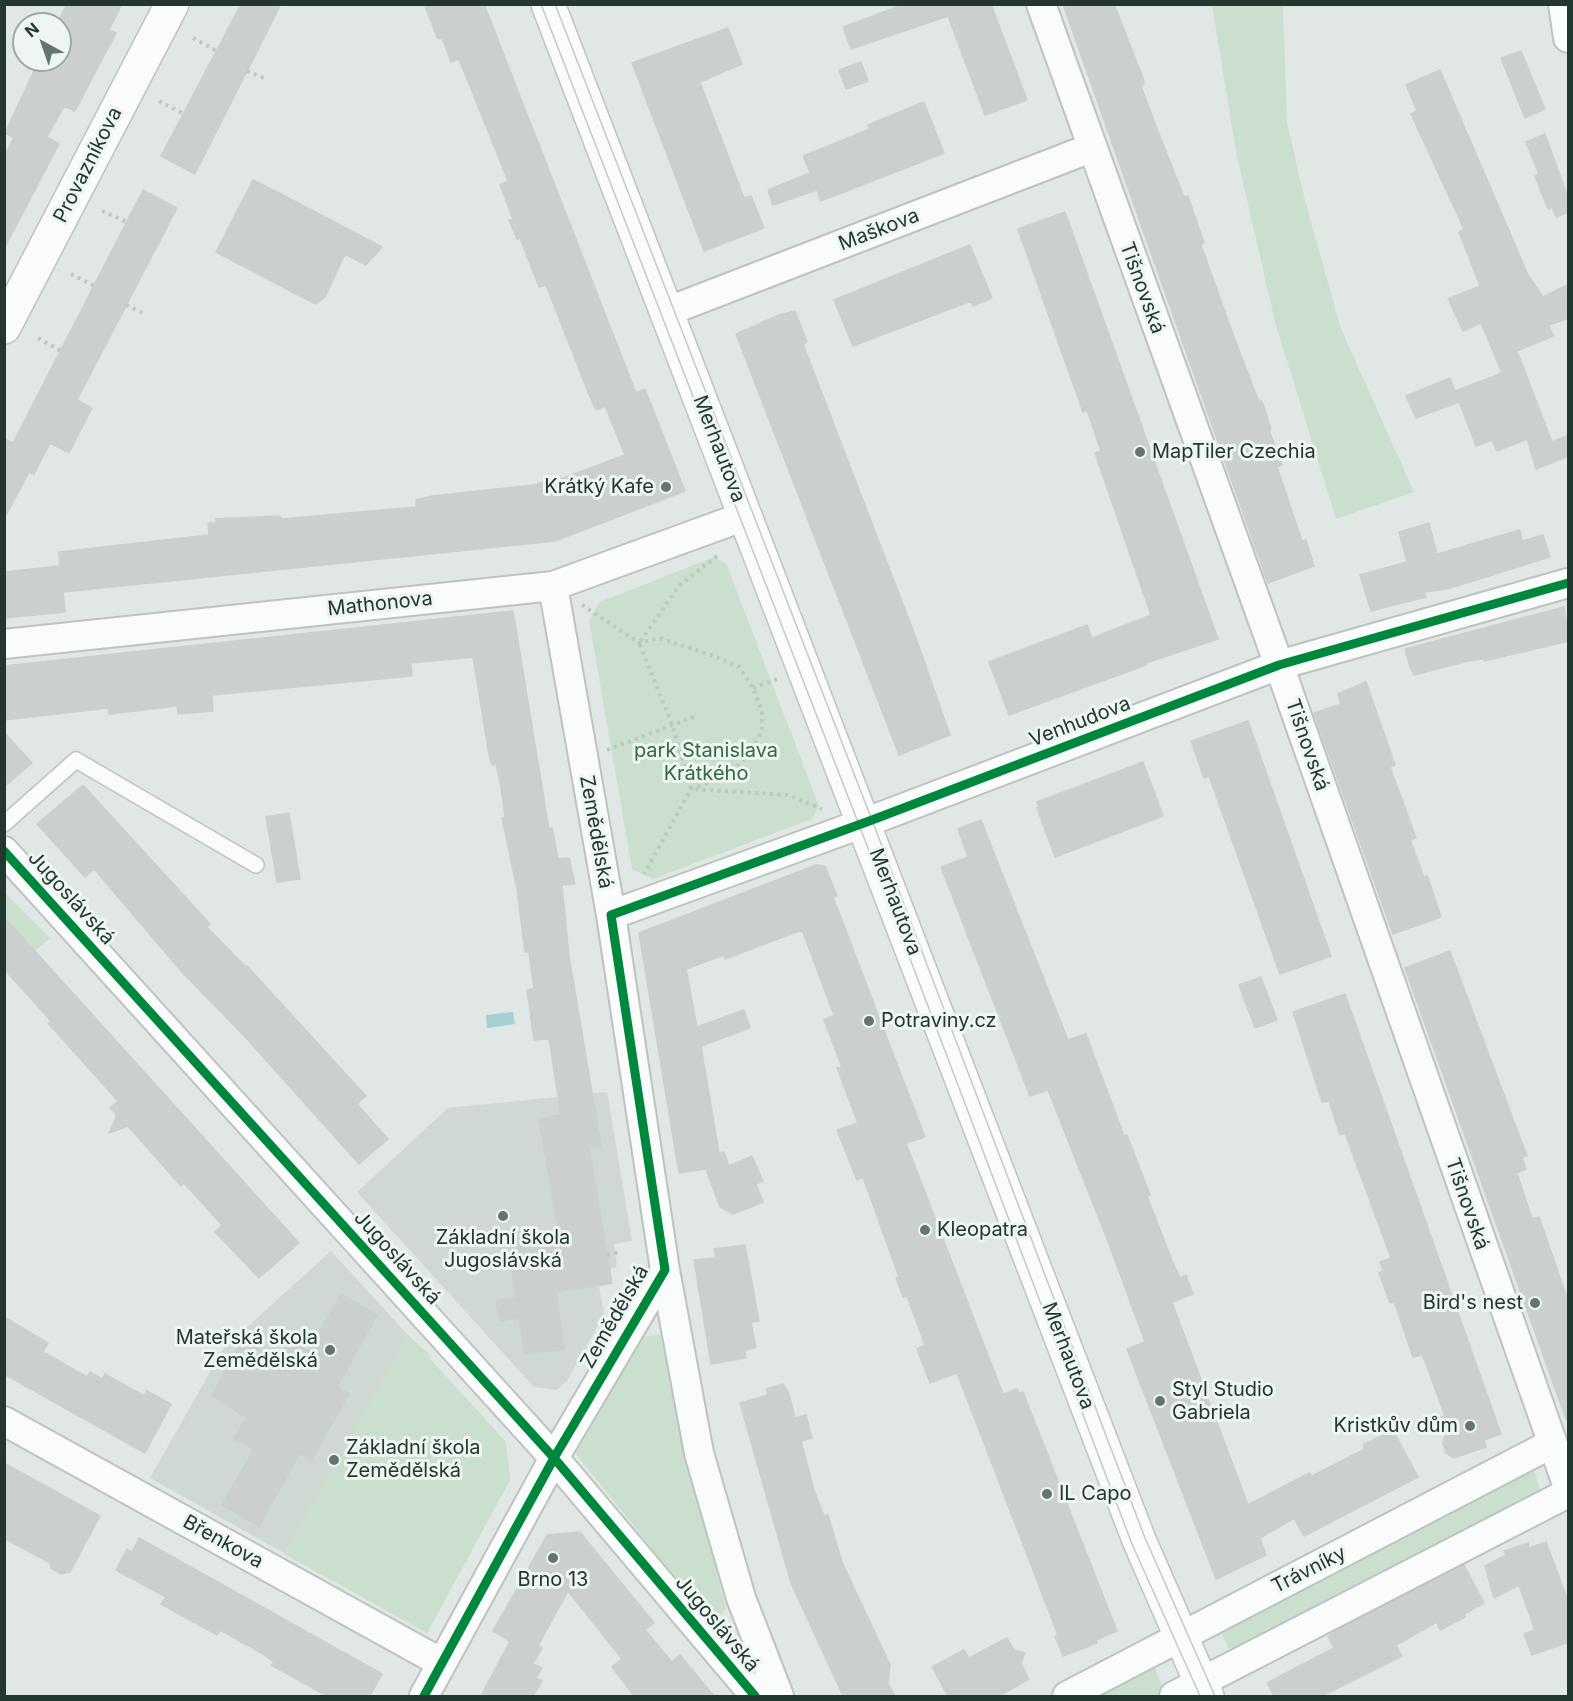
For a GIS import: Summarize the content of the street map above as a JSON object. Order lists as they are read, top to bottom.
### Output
{
  "streets": {
    "street": [
      "Provazníkova",
      "Maškova",
      "Tišnovská",
      "Merhautova",
      "Mathonova",
      "Venhudova",
      "Zemědělská",
      "Jugoslávská",
      "Břenkova",
      "Trávníky"
    ]
  },
  "crossings": [
    ["Maškova", "Tišnovská"],
    ["Maškova", "Merhautova"],
    ["Tišnovská", "Venhudova"],
    ["Tišnovská", "Trávníky"],
    ["Merhautova", "Mathonova"],
    ["Merhautova", "Venhudova"],
    ["Merhautova", "Trávníky"],
    ["Mathonova", "Zemědělská"],
    ["Venhudova", "Zemědělská"],
    ["Zemědělská", "Jugoslávská"],
    ["Zemědělská", "Břenkova"]
  ],
  "parks": ["park Stanislava Krátkého"],
  "places": [
    "MapTiler Czechia",
    "Krátký Kafe",
    "Potraviny.cz",
    "Základní škola Jugoslávská",
    "Kleopatra",
    "Bird's nest",
    "Mateřská škola Zemědělská",
    "Styl Studio Gabriela",
    "Kristkův dům",
    "Základní škola Zemědělská",
    "IL Capo",
    "Brno 13"
  ],
  "north": "top left"
}
